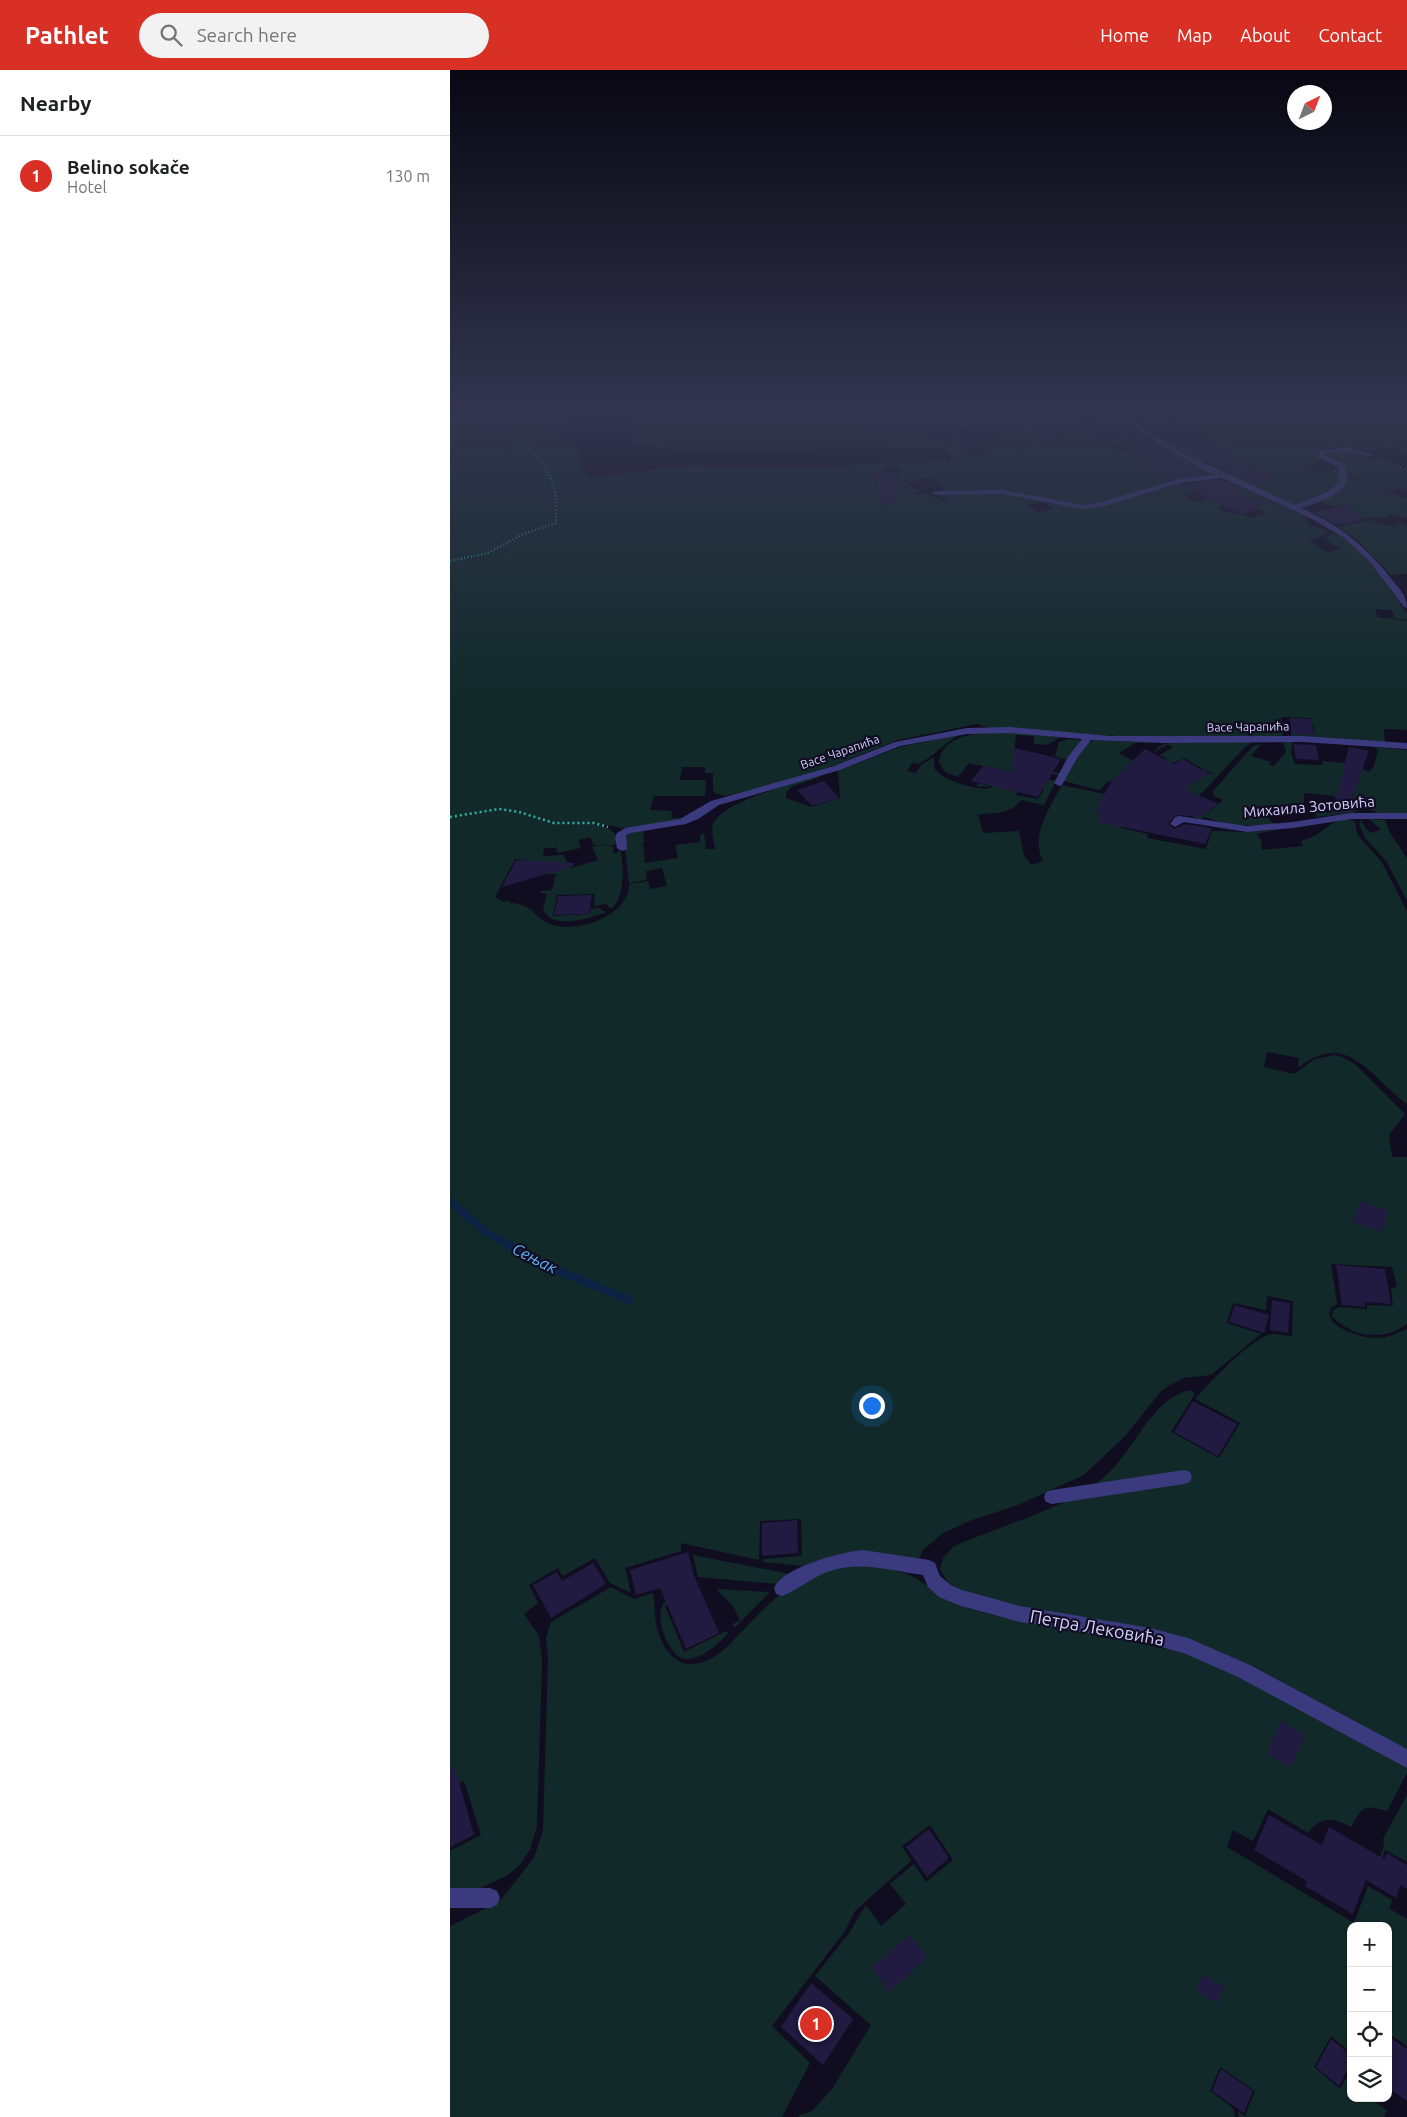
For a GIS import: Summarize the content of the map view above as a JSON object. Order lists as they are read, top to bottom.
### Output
{
  "streets": {
    "street": ["Васе Чарапића", "Михаила Зотовића", "Петра Лековића"]
  },
  "water": ["Сењак"],
  "north": "top right",
  "page": {
    "header": "Pathlet",
    "search": "Search here",
    "nav": [
      "Home",
      "Map",
      "About",
      "Contact"
    ],
    "heading": "Nearby",
    "list": [
      {
        "mark": "1",
        "name": "Belino sokače",
        "note": "Hotel",
        "value": "130 m"
      }
    ],
    "map_buttons": ["+", "−"],
    "pins": "1"
  }
}
